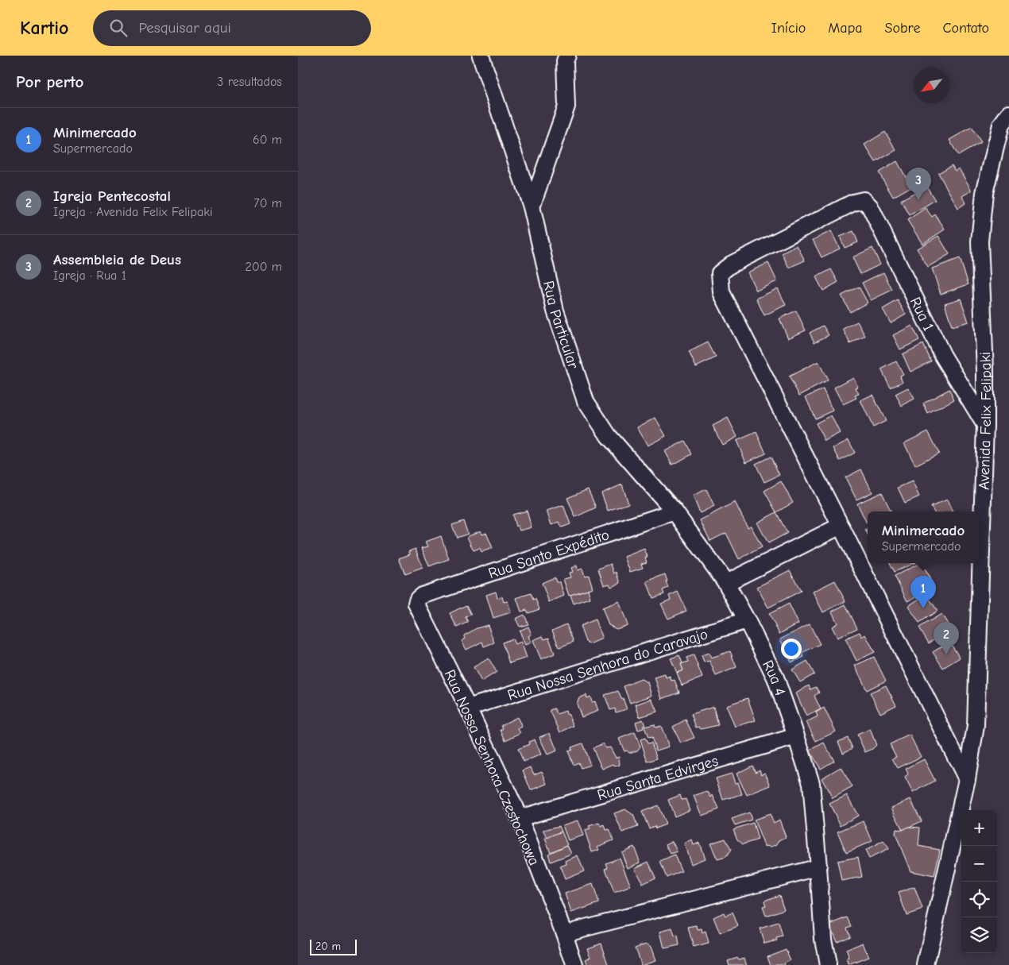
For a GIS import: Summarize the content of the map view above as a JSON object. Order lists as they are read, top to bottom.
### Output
{
  "streets": {
    "street": [
      "Rua 1",
      "Rua Particular",
      "Avenida Felix Felipaki",
      "Rua Santo Expédito",
      "Rua Nossa Senhora do Caravajo",
      "Rua 4",
      "Rua Nossa Senhora Czestochowa",
      "Rua Santa Edvirges"
    ]
  },
  "crossings": [
    ["Rua 1", "Avenida Felix Felipaki"],
    ["Rua Particular", "Rua 4"],
    ["Rua Santo Expédito", "Rua 4"],
    ["Rua Santo Expédito", "Rua Nossa Senhora Czestochowa"],
    ["Rua Nossa Senhora do Caravajo", "Rua 4"],
    ["Rua Nossa Senhora do Caravajo", "Rua Nossa Senhora Czestochowa"],
    ["Rua 4", "Rua Santa Edvirges"],
    ["Rua Nossa Senhora Czestochowa", "Rua Santa Edvirges"]
  ],
  "scale_bar": "20 m",
  "north": "bottom left",
  "page": {
    "header": "Kartio",
    "search": "Pesquisar aqui",
    "nav": [
      "Início",
      "Mapa",
      "Sobre",
      "Contato"
    ],
    "heading": ["Por perto", "3 resultados"],
    "list": [
      {
        "mark": "1",
        "name": "Minimercado",
        "note": "Supermercado",
        "value": "60 m"
      },
      {
        "mark": "2",
        "name": "Igreja Pentecostal",
        "note": "Igreja · Avenida Felix Felipaki",
        "value": "70 m"
      },
      {
        "mark": "3",
        "name": "Assembleia de Deus",
        "note": "Igreja · Rua 1",
        "value": "200 m"
      }
    ],
    "pins": ["3", "1", "2"],
    "popup": ["Minimercado", "Supermercado"],
    "map_buttons": ["+", "−"],
    "scale": "20 m"
  }
}
